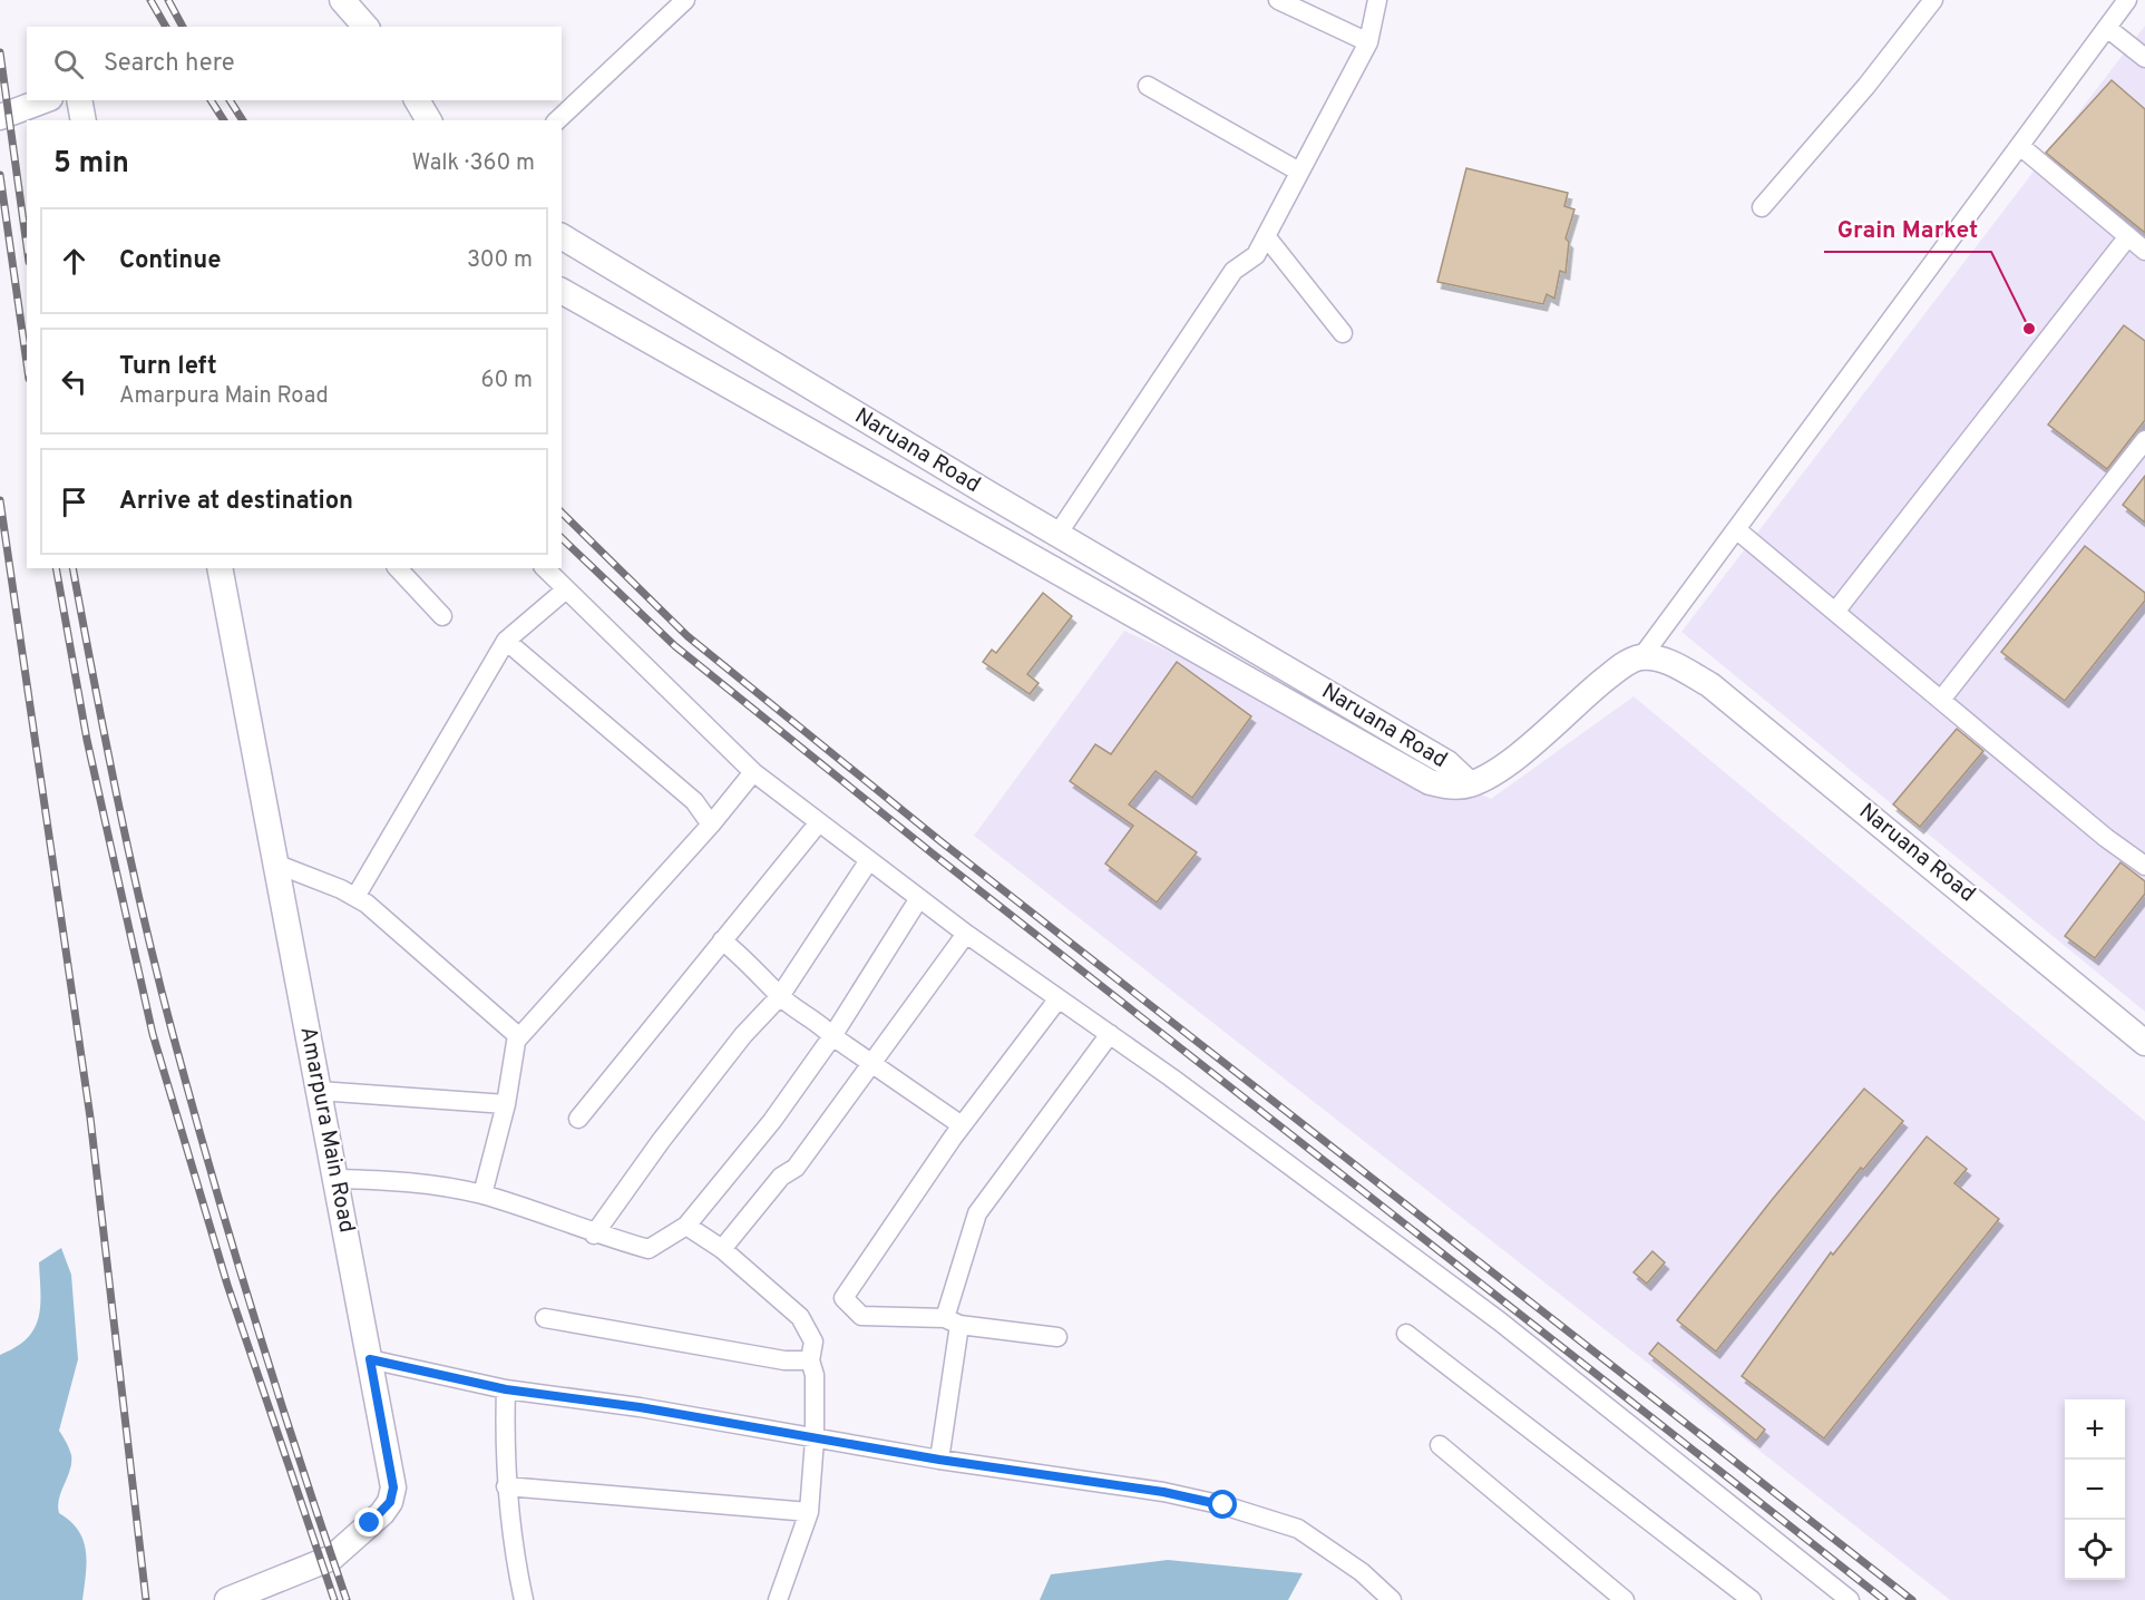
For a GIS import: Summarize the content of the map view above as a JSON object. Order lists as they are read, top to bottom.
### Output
{
  "streets": {
    "street": ["Naruana Road", "Amarpura Main Road"]
  },
  "places": ["Grain Market"],
  "page": {
    "search": "Search here",
    "heading": ["5 min", "Walk · 360 m"],
    "list": [
      ["Continue", "300 m"],
      ["Turn left", "Amarpura Main Road", "60 m"],
      "Arrive at destination"
    ],
    "map_buttons": ["+", "−"]
  }
}
